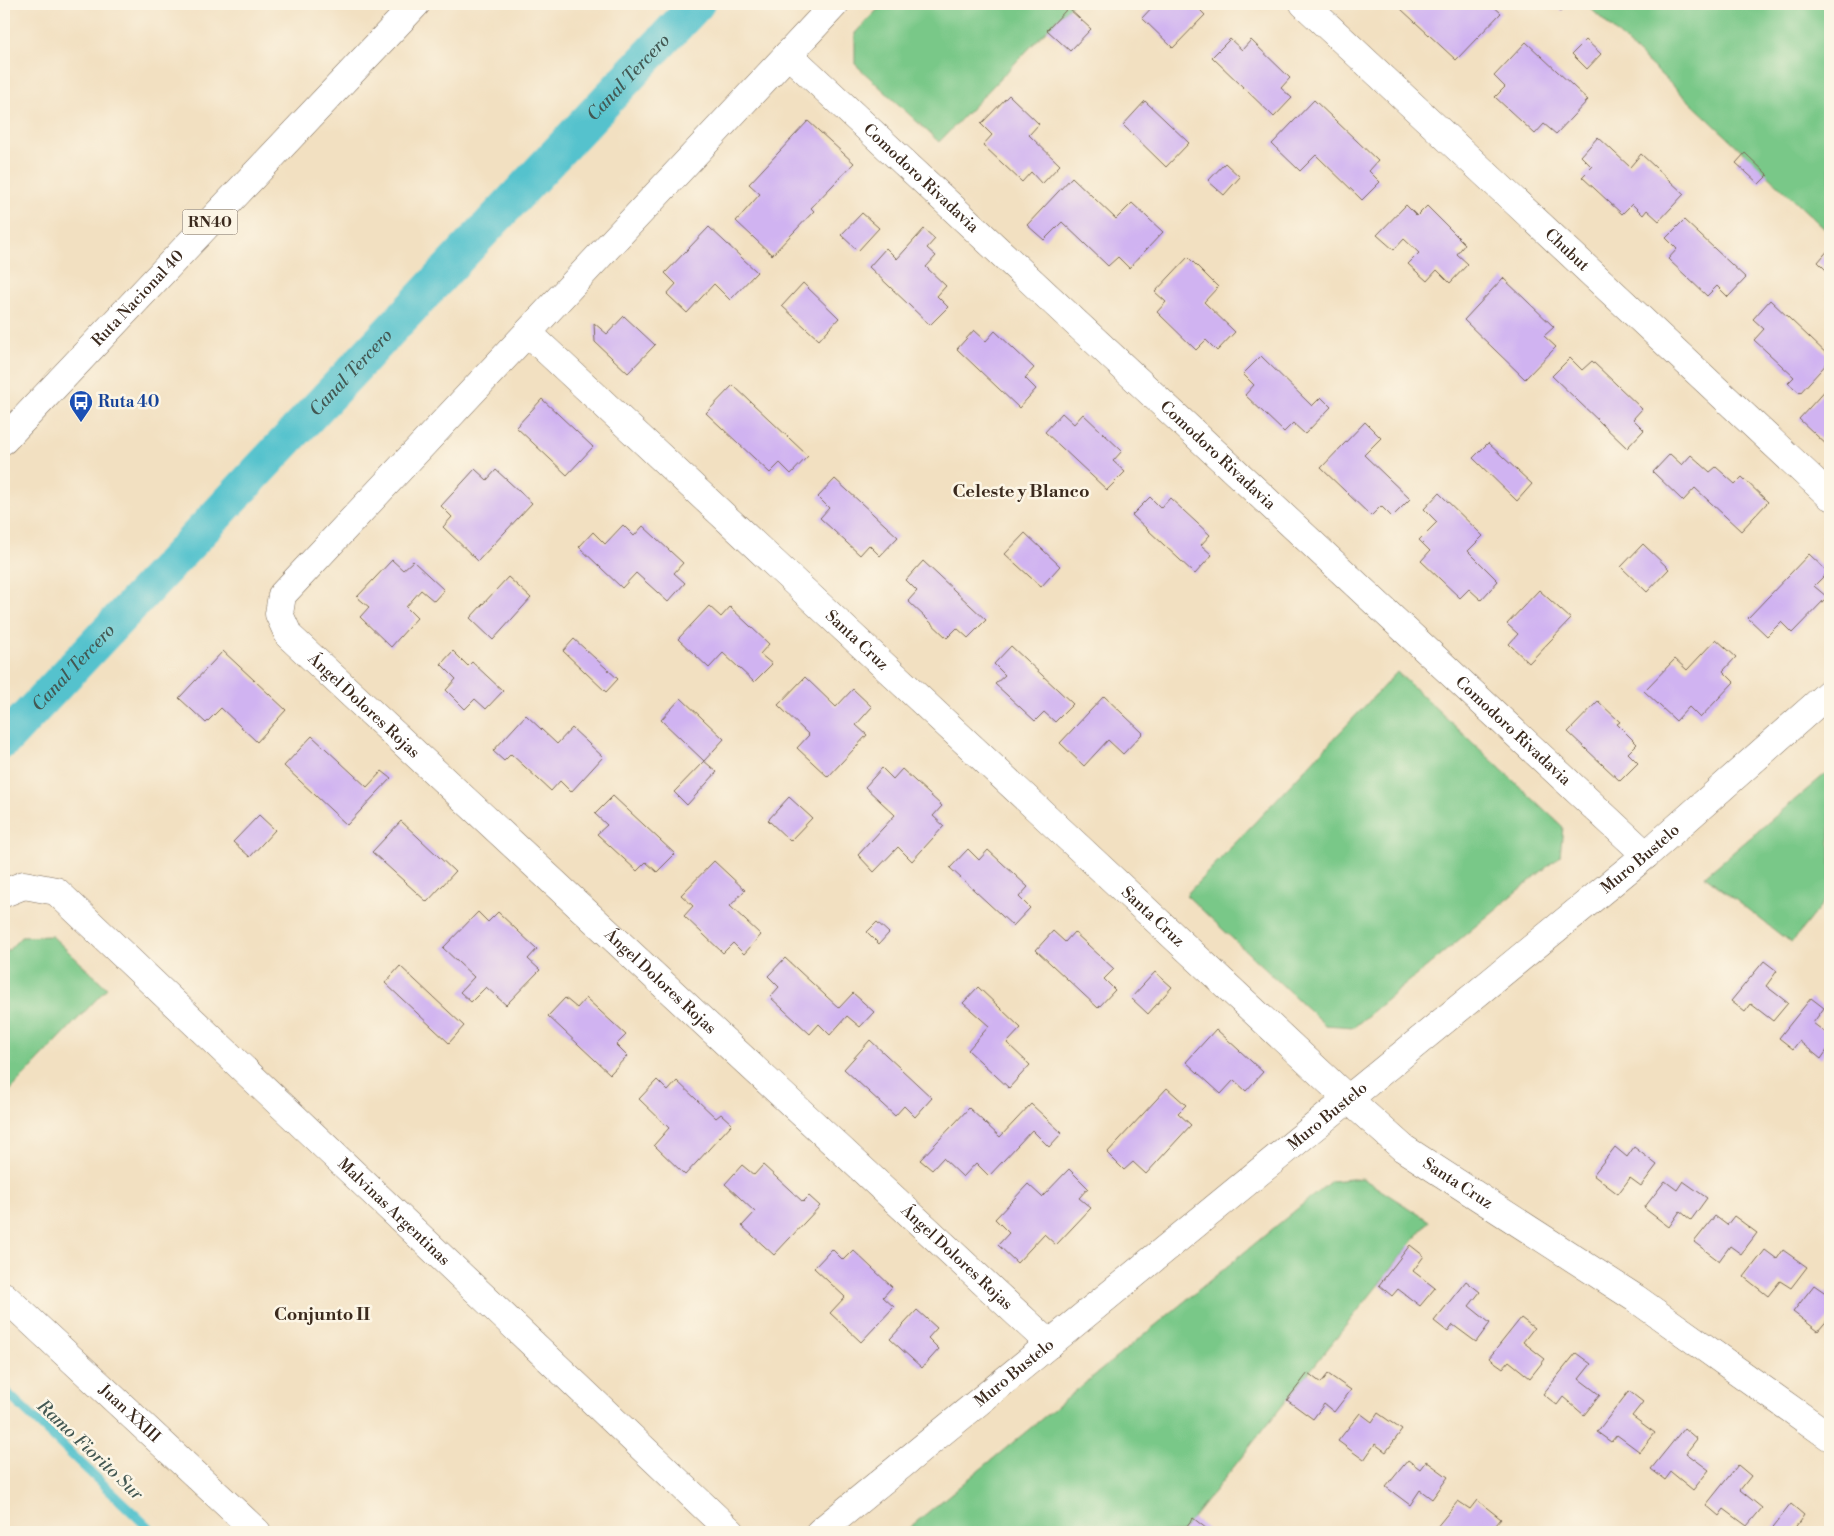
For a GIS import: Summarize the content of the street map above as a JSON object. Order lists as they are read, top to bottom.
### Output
{
  "streets": {
    "main road": [
      "Comodoro Rivadavia",
      "RN40",
      "Chubut",
      "Ruta Nacional 40",
      "Santa Cruz",
      "Ángel Dolores Rojas",
      "Muro Bustelo",
      "Malvinas Argentinas",
      "Juan XXIII"
    ]
  },
  "crossings": [
    ["Comodoro Rivadavia", "Muro Bustelo"],
    ["Santa Cruz", "Ángel Dolores Rojas"],
    ["Santa Cruz", "Muro Bustelo"],
    ["Ángel Dolores Rojas", "Muro Bustelo"]
  ],
  "districts": ["Celeste y Blanco", "Conjunto II"],
  "water": ["Canal Tercero", "Ramo Fiorito Sur"],
  "places": {
    "bus stop": ["Ruta 40"]
  }
}
